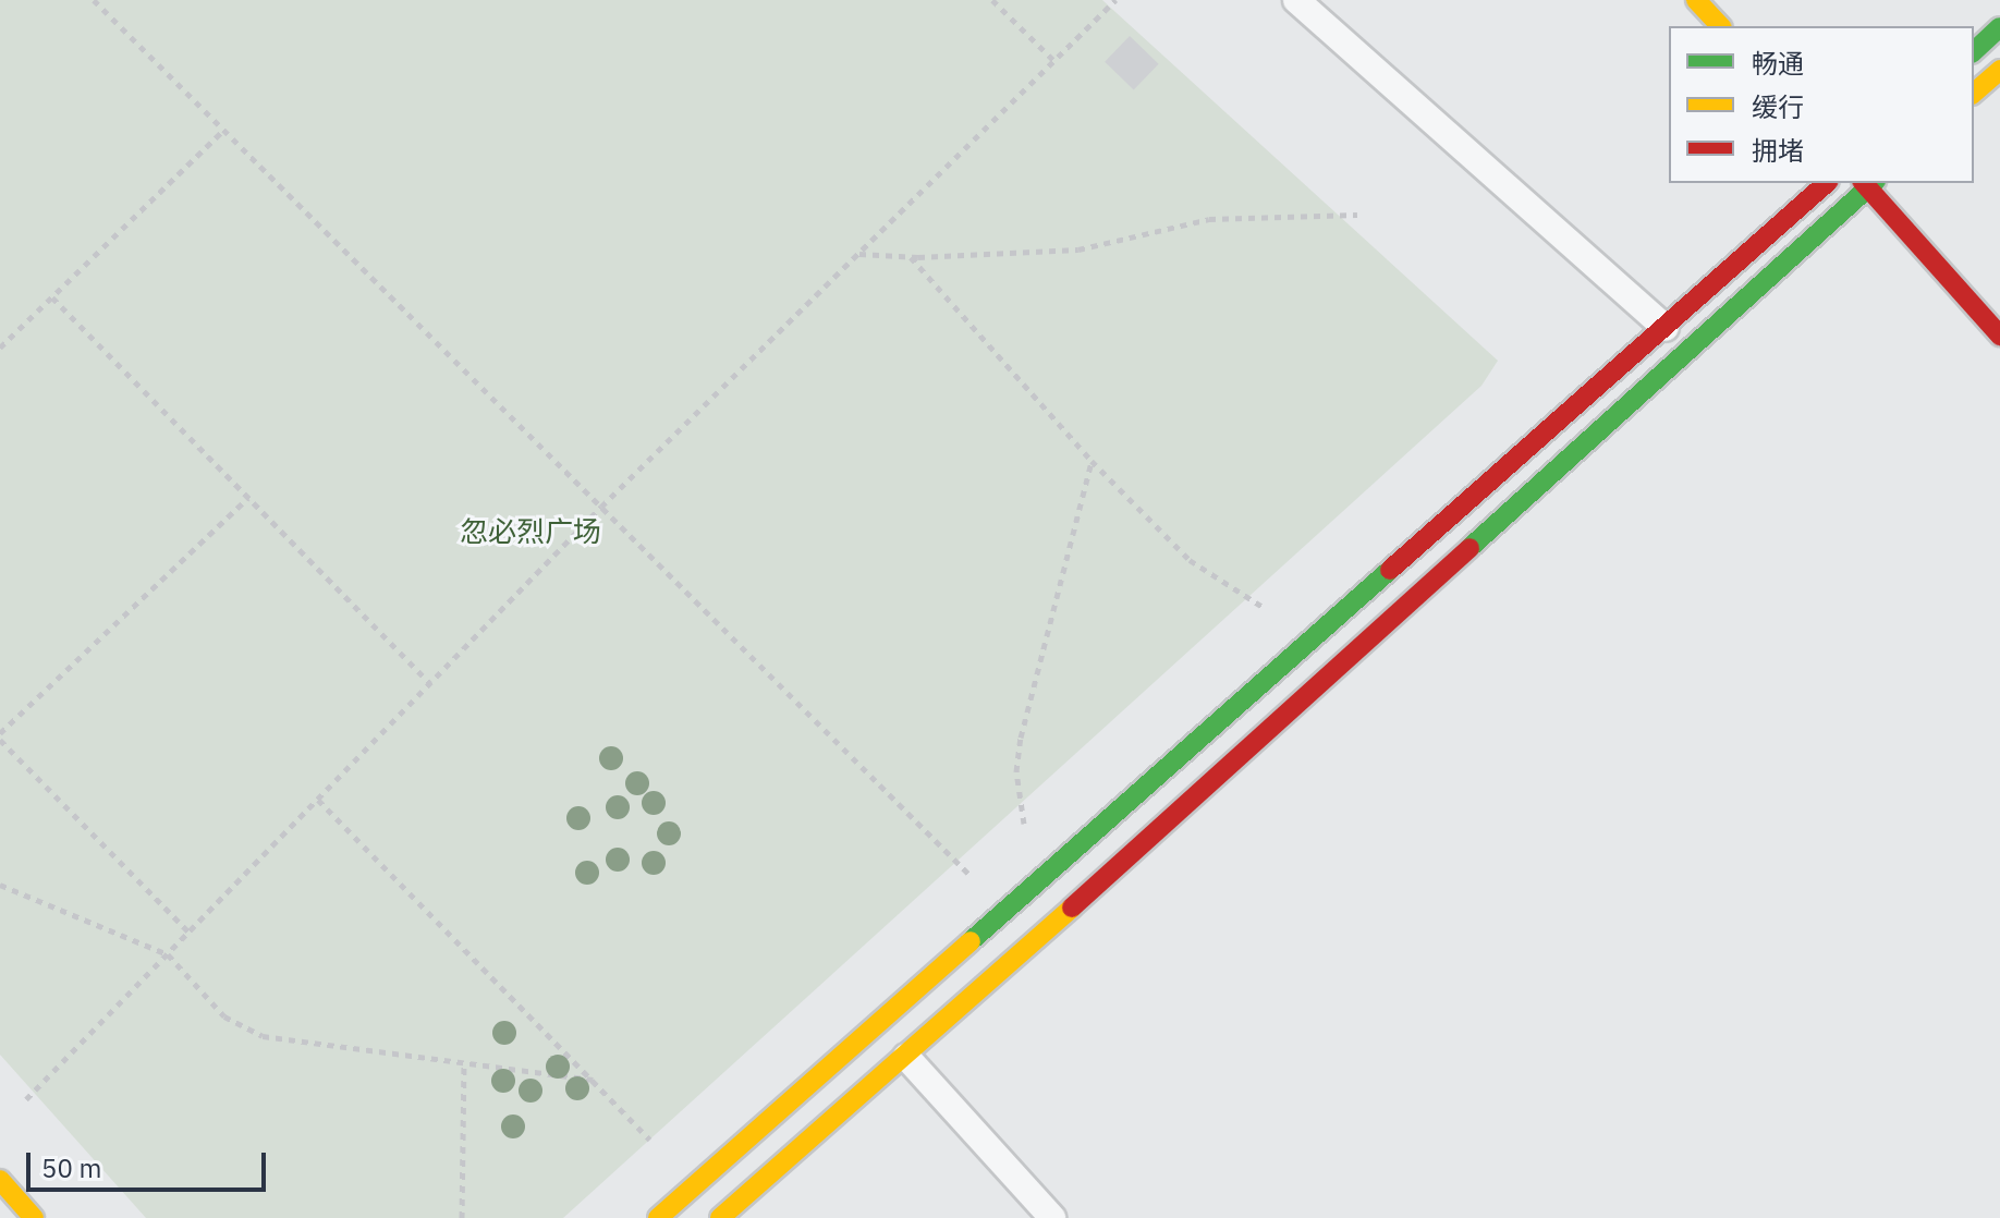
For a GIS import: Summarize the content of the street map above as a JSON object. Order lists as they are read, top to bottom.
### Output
{
  "parks": ["忽必烈广场"],
  "legend": ["畅通", "缓行", "拥堵"],
  "scale_bar": "50 m"
}
